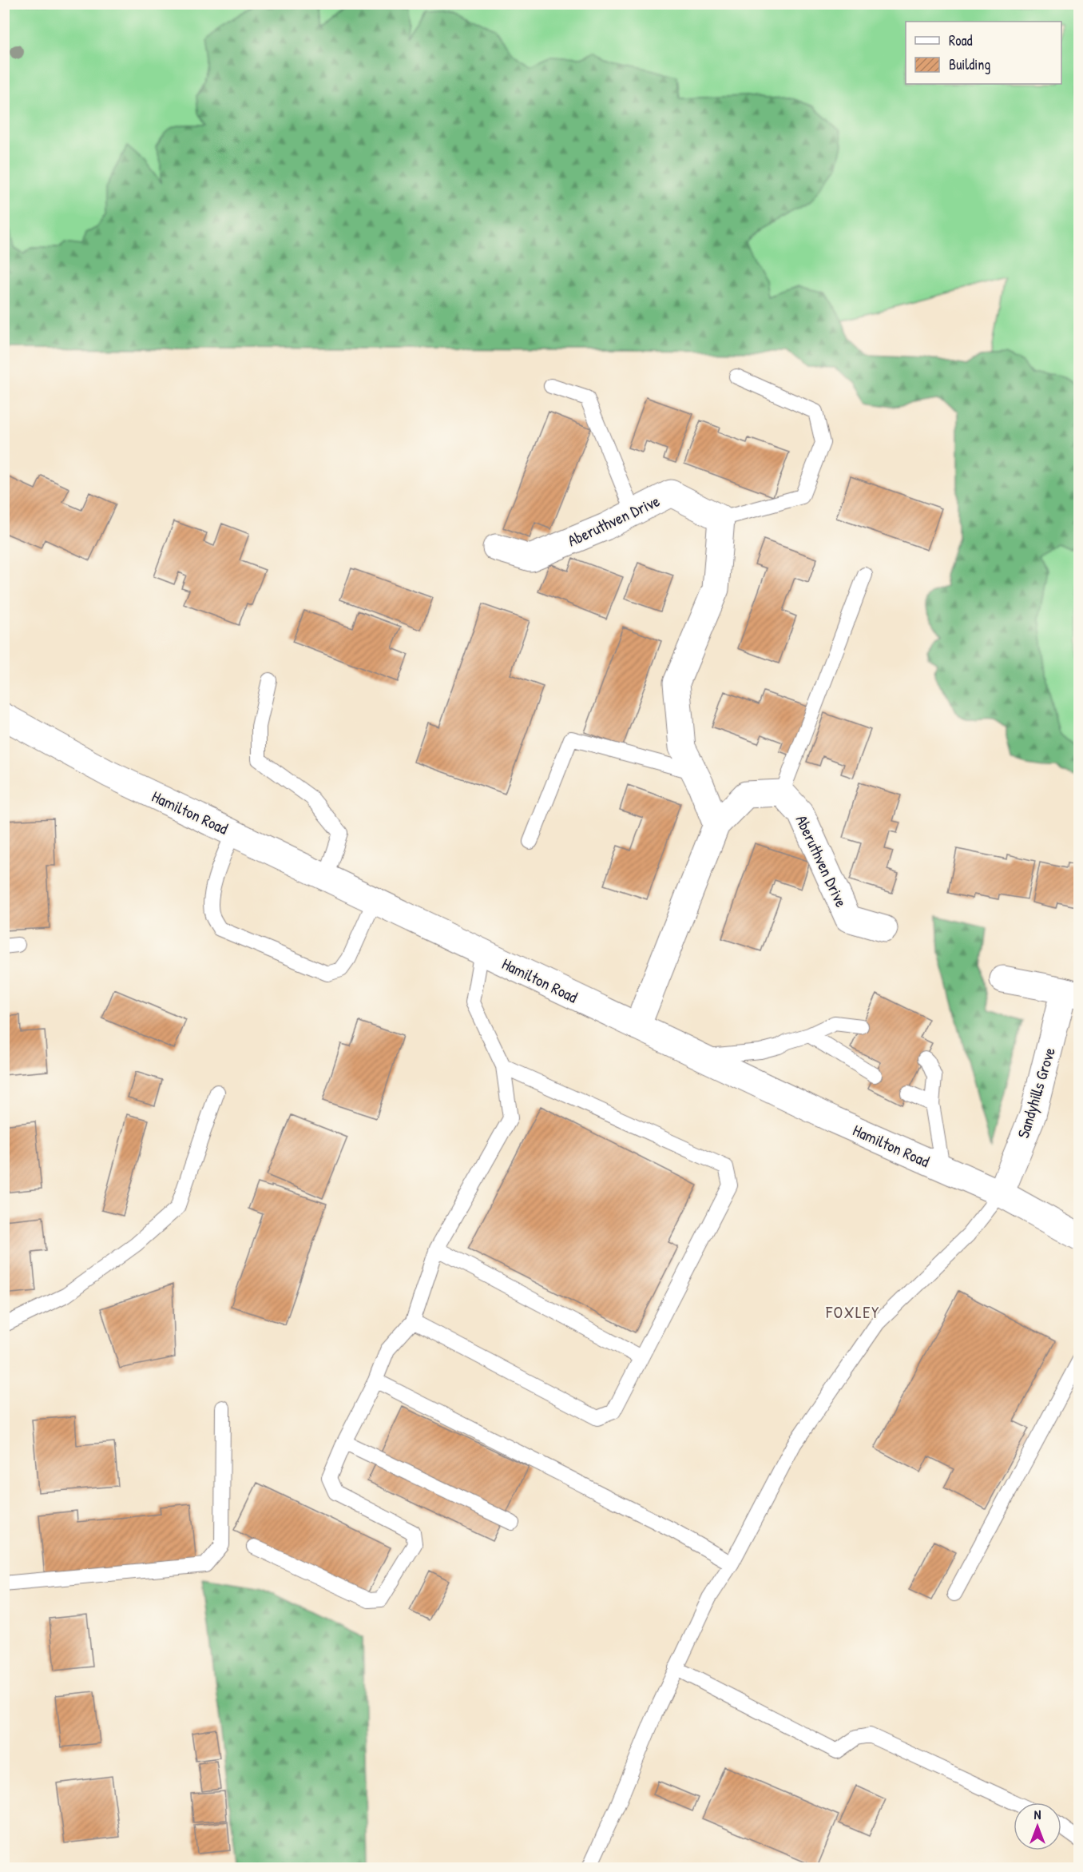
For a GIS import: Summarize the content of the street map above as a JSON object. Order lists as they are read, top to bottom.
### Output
{
  "streets": {
    "street": ["Aberuthven Drive", "Hamilton Road", "Sandyhills Grove"]
  },
  "crossings": [
    ["Hamilton Road", "Sandyhills Grove"]
  ],
  "districts": ["FOXLEY"],
  "legend": ["Road", "Building"],
  "north": "top"
}
